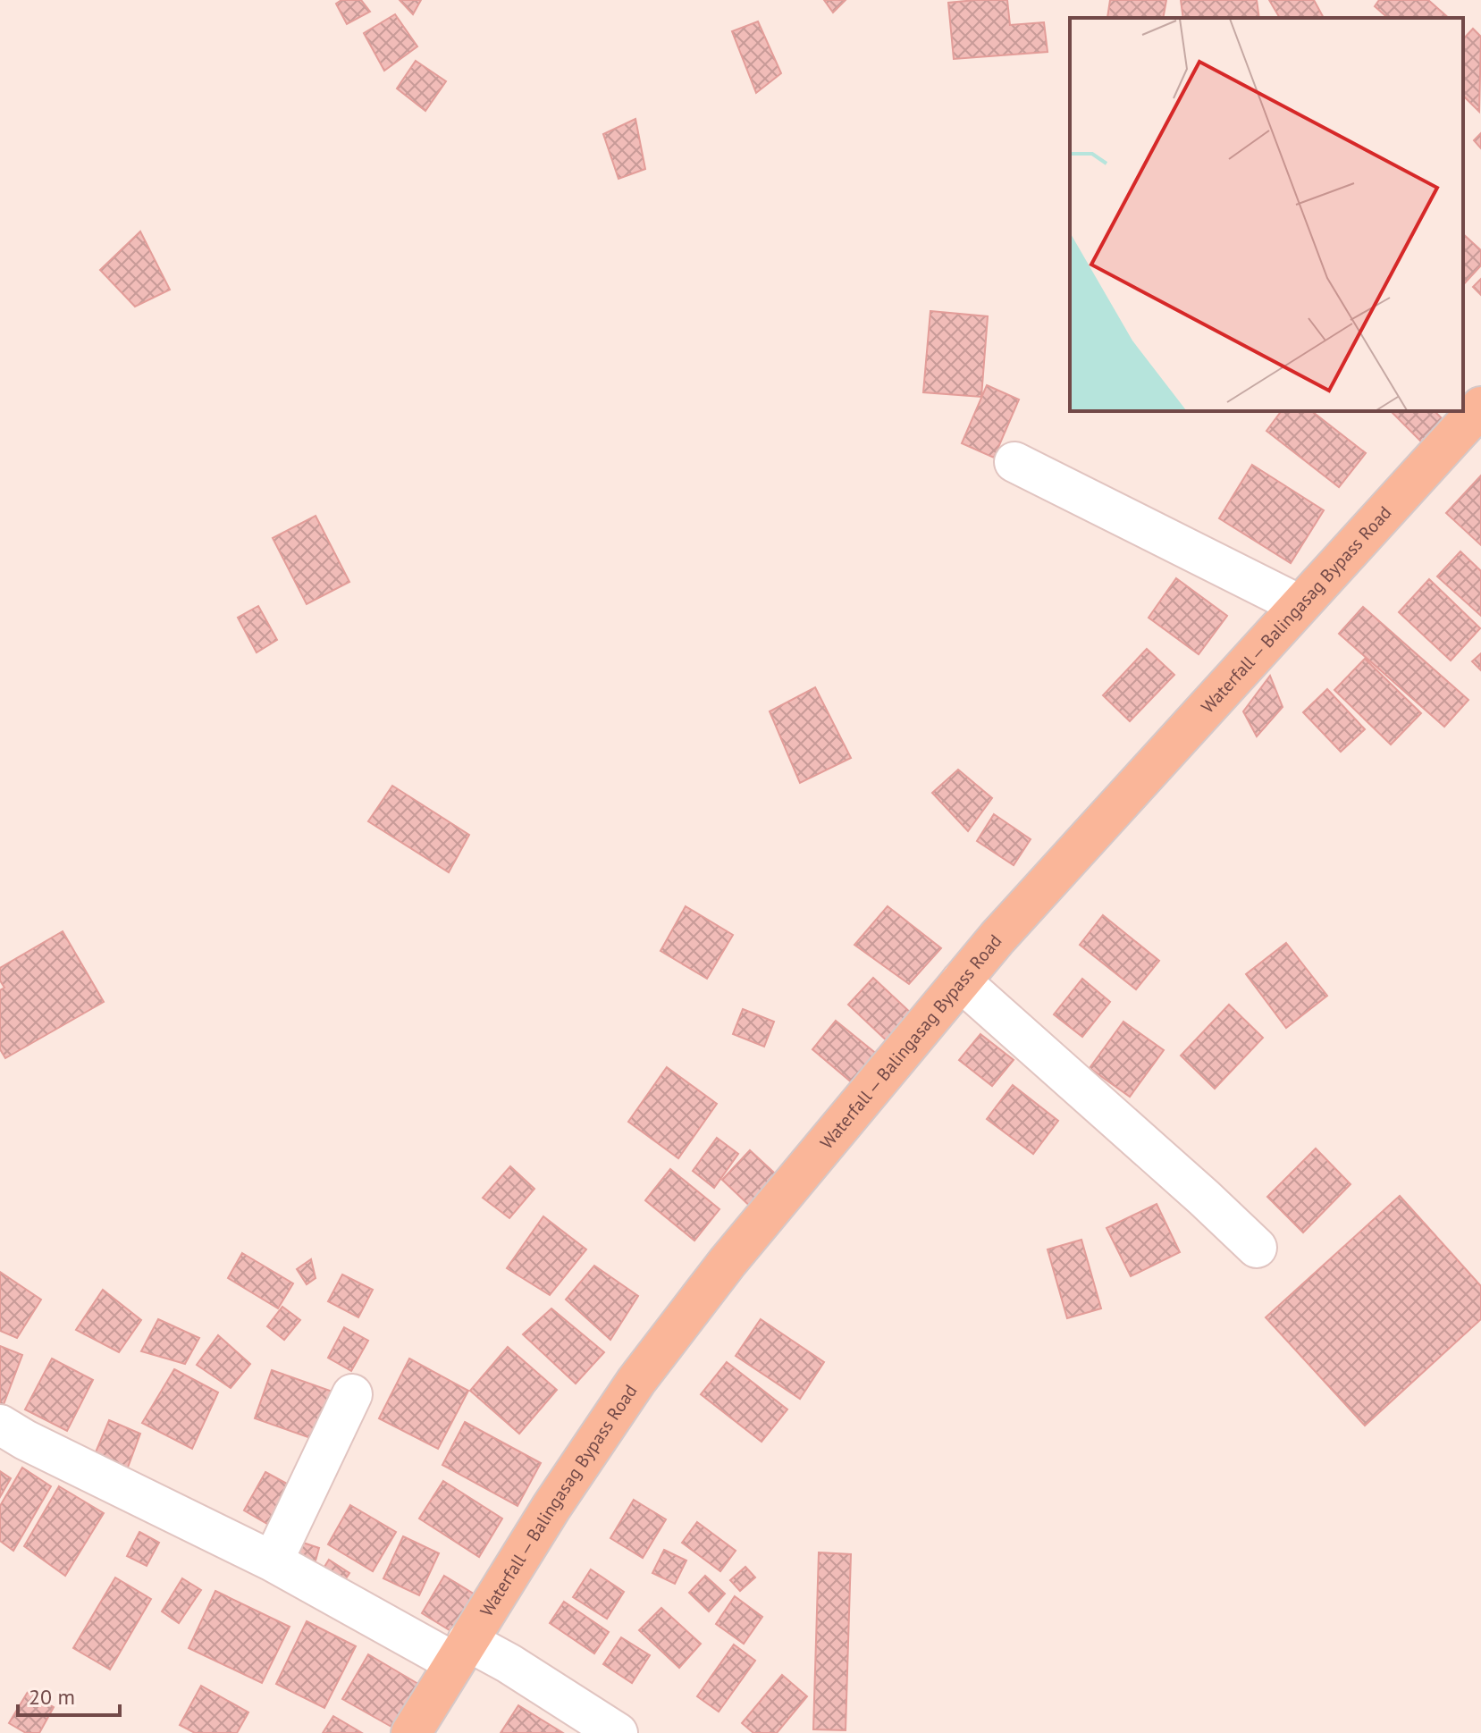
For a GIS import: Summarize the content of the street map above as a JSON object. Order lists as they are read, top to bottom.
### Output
{
  "streets": {
    "main road": ["Waterfall ‒ Balingasag Bypass Road"]
  },
  "scale_bar": "20 m"
}
